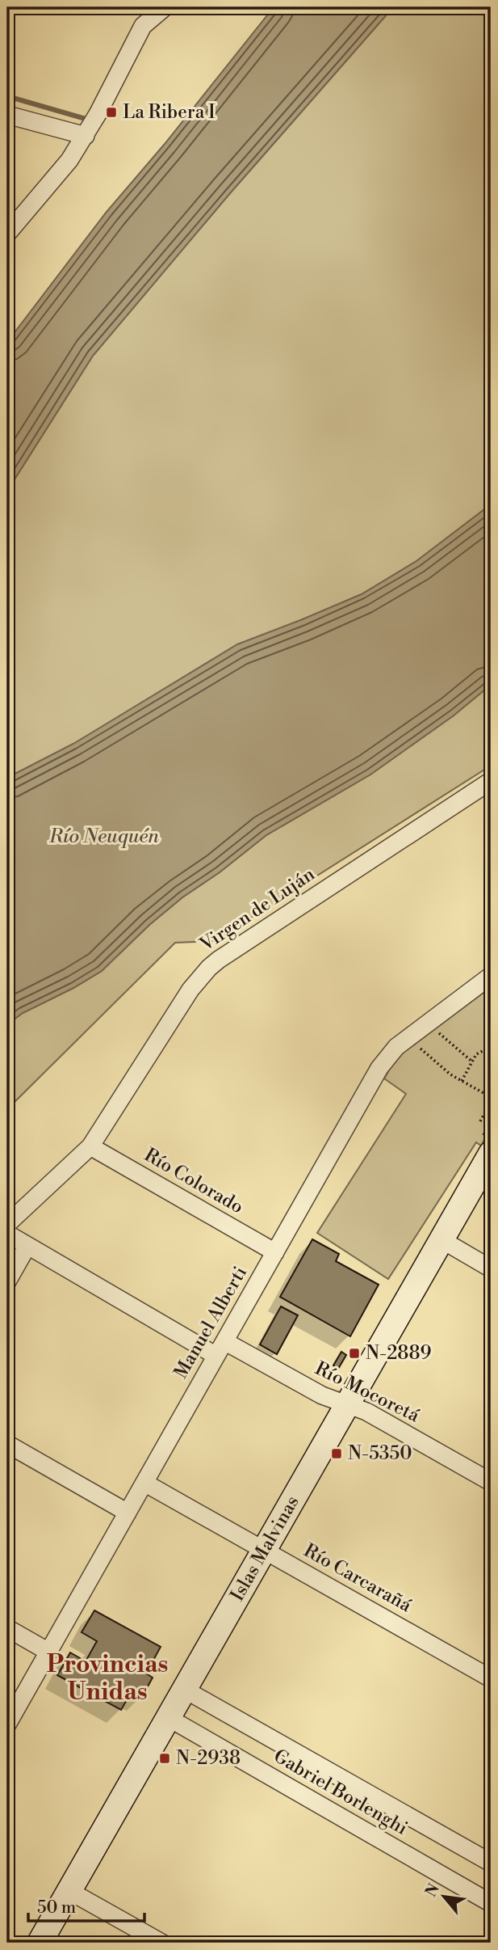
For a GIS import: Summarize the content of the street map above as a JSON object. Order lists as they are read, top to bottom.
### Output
{
  "streets": {
    "main road": ["Islas Malvinas"],
    "street": [
      "Virgen de Luján",
      "Río Colorado",
      "Manuel Alberti",
      "Río Mocoretá",
      "Río Carcarañá",
      "Gabriel Borlenghi"
    ]
  },
  "crossings": [
    ["Virgen de Luján", "Río Colorado"],
    ["Río Colorado", "Manuel Alberti"],
    ["Manuel Alberti", "Río Mocoretá"],
    ["Manuel Alberti", "Río Carcarañá"],
    ["Río Mocoretá", "Islas Malvinas"],
    ["Islas Malvinas", "Río Carcarañá"],
    ["Islas Malvinas", "Gabriel Borlenghi"]
  ],
  "districts": ["Provincias Unidas"],
  "water": ["Río Neuquén"],
  "places": {
    "transit": [
      "La Ribera I",
      "N-2889",
      "N-5350",
      "N-2938"
    ]
  },
  "scale_bar": "50 m",
  "north": "top left"
}
